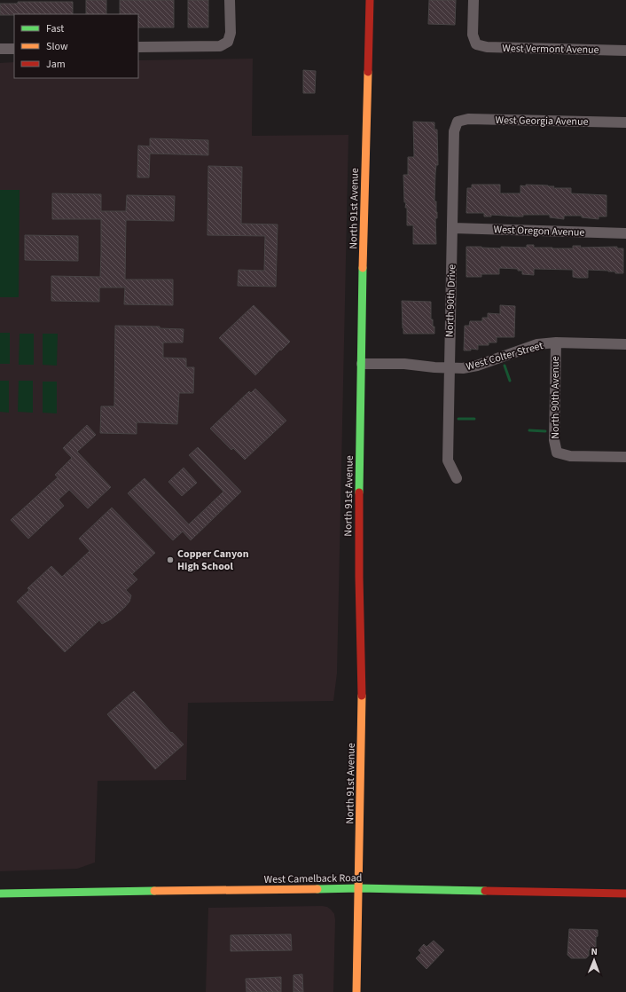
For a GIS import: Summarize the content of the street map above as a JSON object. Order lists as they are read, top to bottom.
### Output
{
  "streets": {
    "main road": ["North 91st Avenue", "West Camelback Road"],
    "street": [
      "West Vermont Avenue",
      "West Georgia Avenue",
      "West Oregon Avenue",
      "North 90th Drive",
      "West Colter Street",
      "North 90th Avenue"
    ]
  },
  "crossings": [
    ["West Georgia Avenue", "North 90th Drive"],
    ["North 91st Avenue", "West Colter Street"],
    ["North 91st Avenue", "West Camelback Road"],
    ["West Oregon Avenue", "North 90th Drive"],
    ["North 90th Drive", "West Colter Street"],
    ["West Colter Street", "North 90th Avenue"]
  ],
  "places": ["Copper Canyon High School"],
  "legend": ["Fast", "Slow", "Jam"],
  "north": "top"
}
